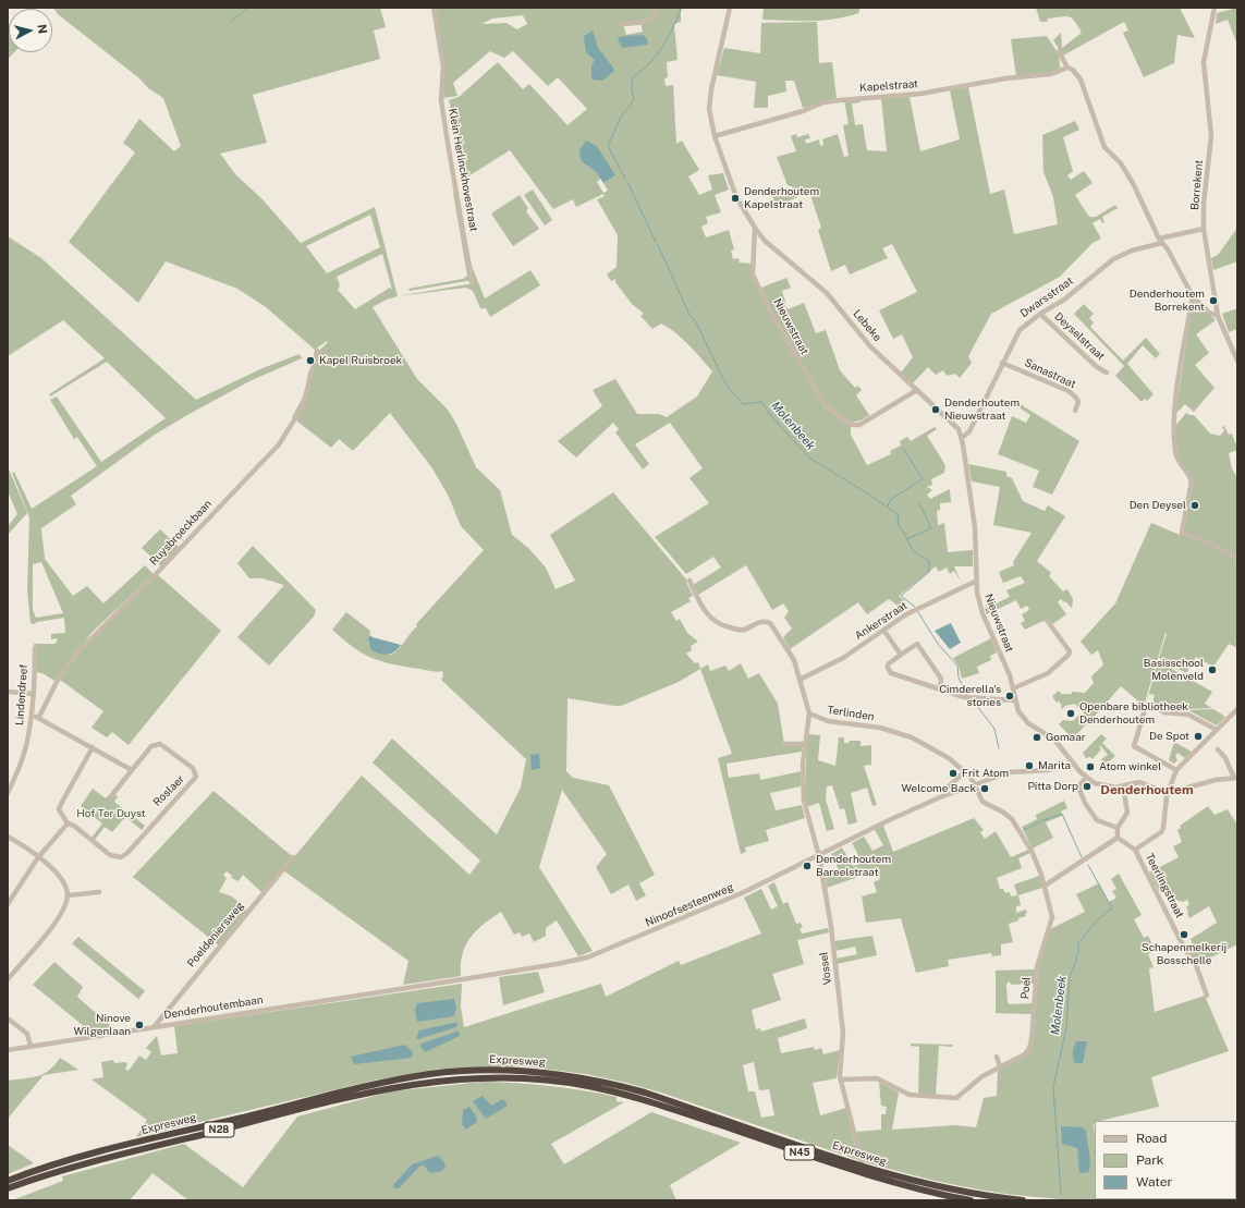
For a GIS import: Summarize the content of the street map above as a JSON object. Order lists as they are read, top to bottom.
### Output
{
  "streets": {
    "highway": ["Expresweg", "N28", "N45"],
    "street": [
      "Kapelstraat",
      "Klein Herlinckhovestraat",
      "Borrekent",
      "Dwarsstraat",
      "Lebeke",
      "Nieuwstraat",
      "Deyselstraat",
      "Sanastraat",
      "Ruysbroeckbaan",
      "Ankerstraat",
      "Lindendreef",
      "Terlinden",
      "Roslaer",
      "Teerlingstraat",
      "Ninoofsesteenweg",
      "Poeldeniersweg",
      "Vossel",
      "Poel",
      "Denderhoutembaan"
    ]
  },
  "crossings": [
    ["Kapelstraat", "Lebeke"],
    ["Borrekent", "Dwarsstraat"],
    ["Dwarsstraat", "Lebeke"],
    ["Dwarsstraat", "Nieuwstraat"],
    ["Dwarsstraat", "Deyselstraat"],
    ["Dwarsstraat", "Sanastraat"],
    ["Lebeke", "Nieuwstraat"],
    ["Nieuwstraat", "Ankerstraat"],
    ["Nieuwstraat", "Ninoofsesteenweg"],
    ["Terlinden", "Ninoofsesteenweg"],
    ["Terlinden", "Vossel"],
    ["Terlinden", "Poel"],
    ["Ninoofsesteenweg", "Vossel"],
    ["Ninoofsesteenweg", "Poel"],
    ["Ninoofsesteenweg", "Denderhoutembaan"],
    ["Poeldeniersweg", "Denderhoutembaan"],
    ["Vossel", "Expresweg"]
  ],
  "districts": ["Denderhoutem"],
  "water": ["Molenbeek"],
  "parks": ["Hof Ter Duyst"],
  "places": [
    "Denderhoutem Kapelstraat",
    "Denderhoutem Borrekent",
    "Kapel Ruisbroek",
    "Denderhoutem Nieuwstraat",
    "Den Deysel",
    "Basisschool Molenveld",
    "Cimderella's stories",
    "Openbare bibliotheek Denderhoutem",
    "De Spot",
    "Gomaar",
    "Marita",
    "Atom winkel",
    "Frit Atom",
    "Pitta Dorp",
    "Welcome Back",
    "Denderhoutem Bareelstraat",
    "Schapenmelkerij Bosschelle",
    "Ninove Wilgenlaan"
  ],
  "legend": ["Road", "Park", "Water"],
  "north": "right"
}
